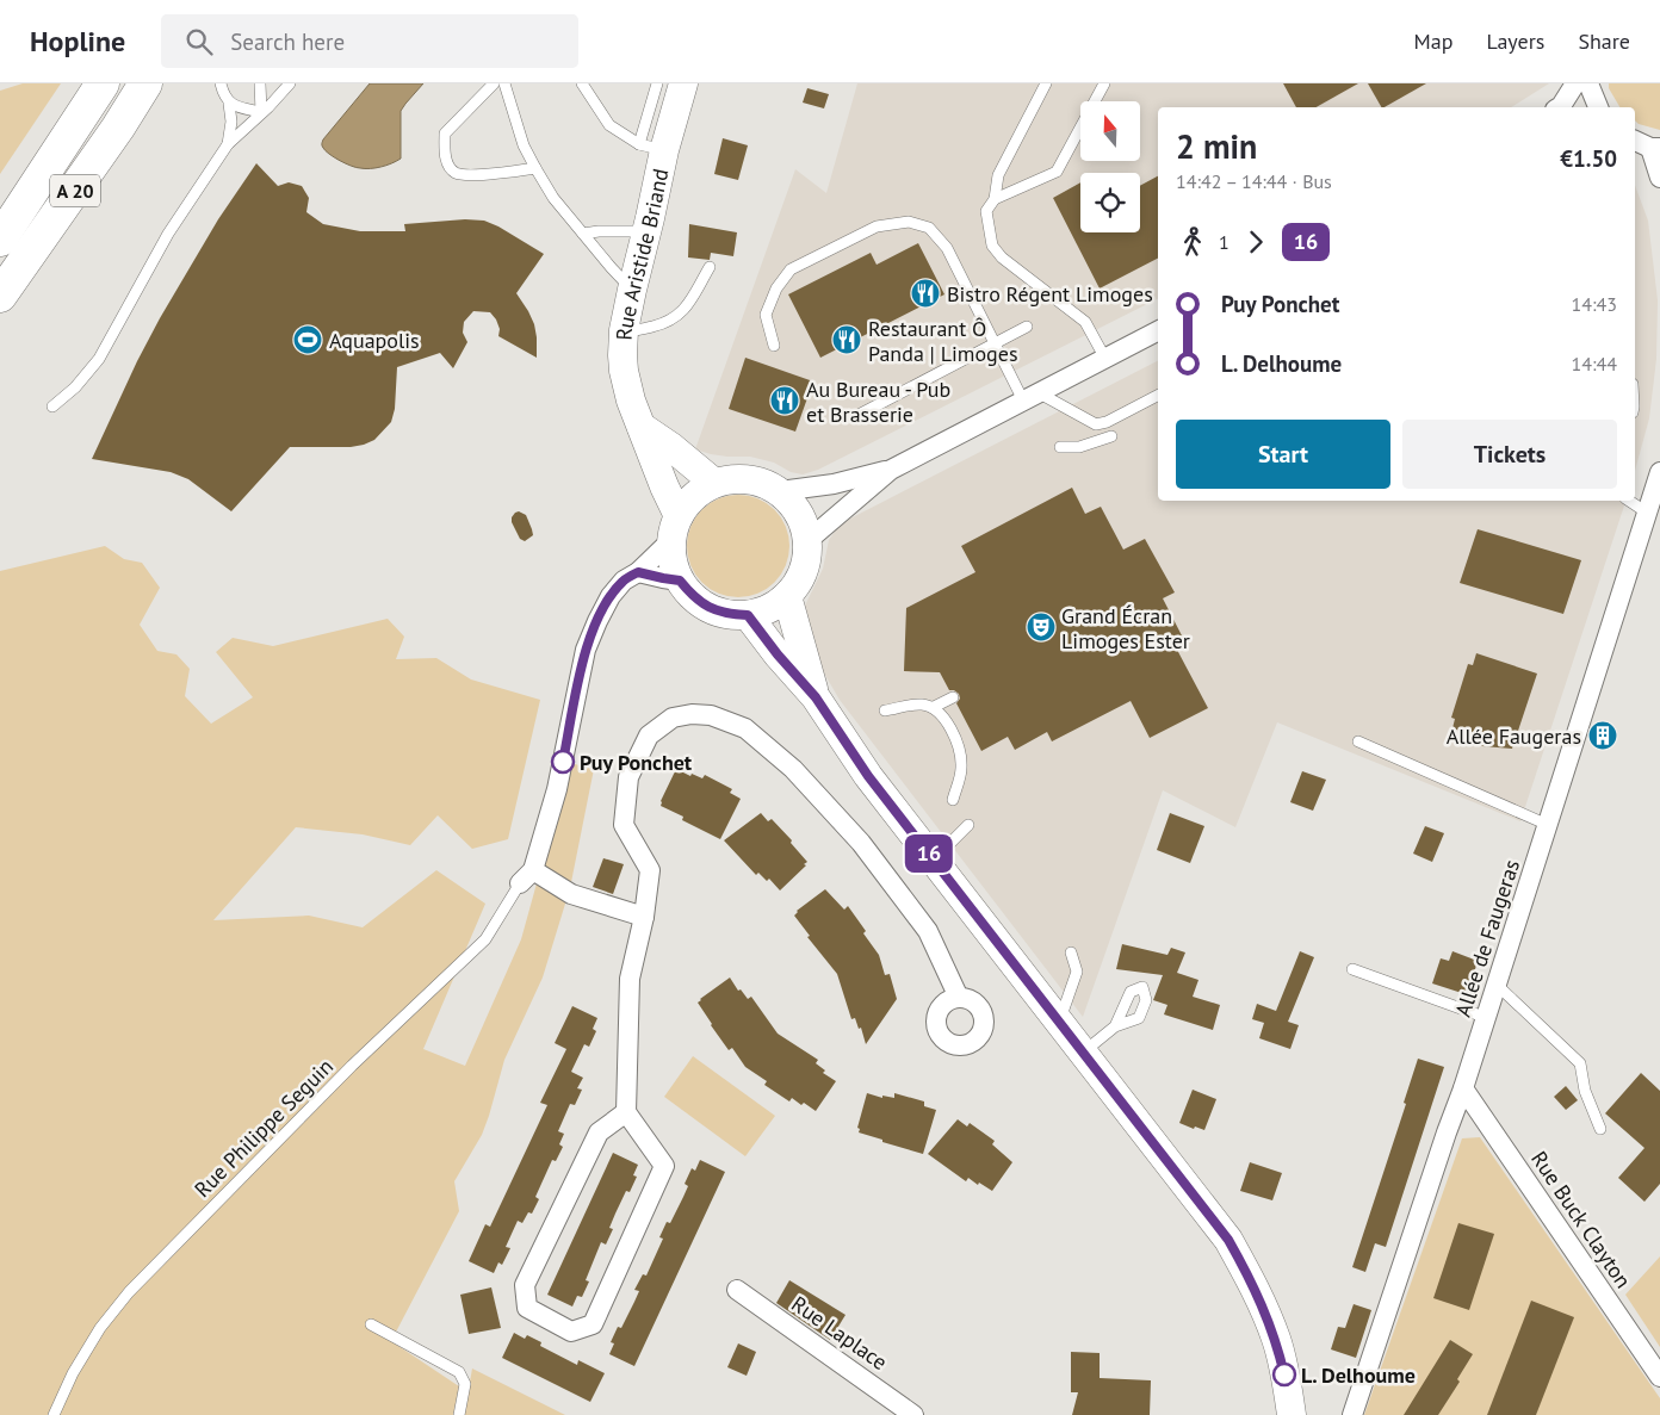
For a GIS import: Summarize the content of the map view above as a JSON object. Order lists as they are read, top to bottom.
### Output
{
  "streets": {
    "highway": ["A 20"],
    "street": [
      "Rue Aristide Briand",
      "Allée de Faugeras",
      "Rue Buck Clayton",
      "Rue Laplace"
    ],
    "lane": ["Rue Philippe Seguin"]
  },
  "crossings": [
    ["Allée de Faugeras", "Rue Buck Clayton"]
  ],
  "places": {
    "restaurant": ["Bistro Régent Limoges", "Restaurant Ô Panda | Limoges", "Au Bureau - Pub et Brasserie"],
    "sports": ["Aquapolis"],
    "theatre": ["Grand Écran Limoges Ester"],
    "building": ["Allée Faugeras"],
    "other": ["Puy Ponchet", "L. Delhoume"]
  },
  "lines": ["bus line 16"],
  "north": "top",
  "page": {
    "header": "Hopline",
    "search": "Search here",
    "nav": ["Map", "Layers", "Share"],
    "on_map": "16",
    "heading": ["2 min", "14:42 – 14:44 · Bus", "€1.50"],
    "legs": ["1", "16"],
    "list": [
      {
        "name": "Puy Ponchet",
        "value": "14:43"
      },
      {
        "name": "L. Delhoume",
        "value": "14:44"
      }
    ],
    "buttons": ["Start", "Tickets"]
  }
}
